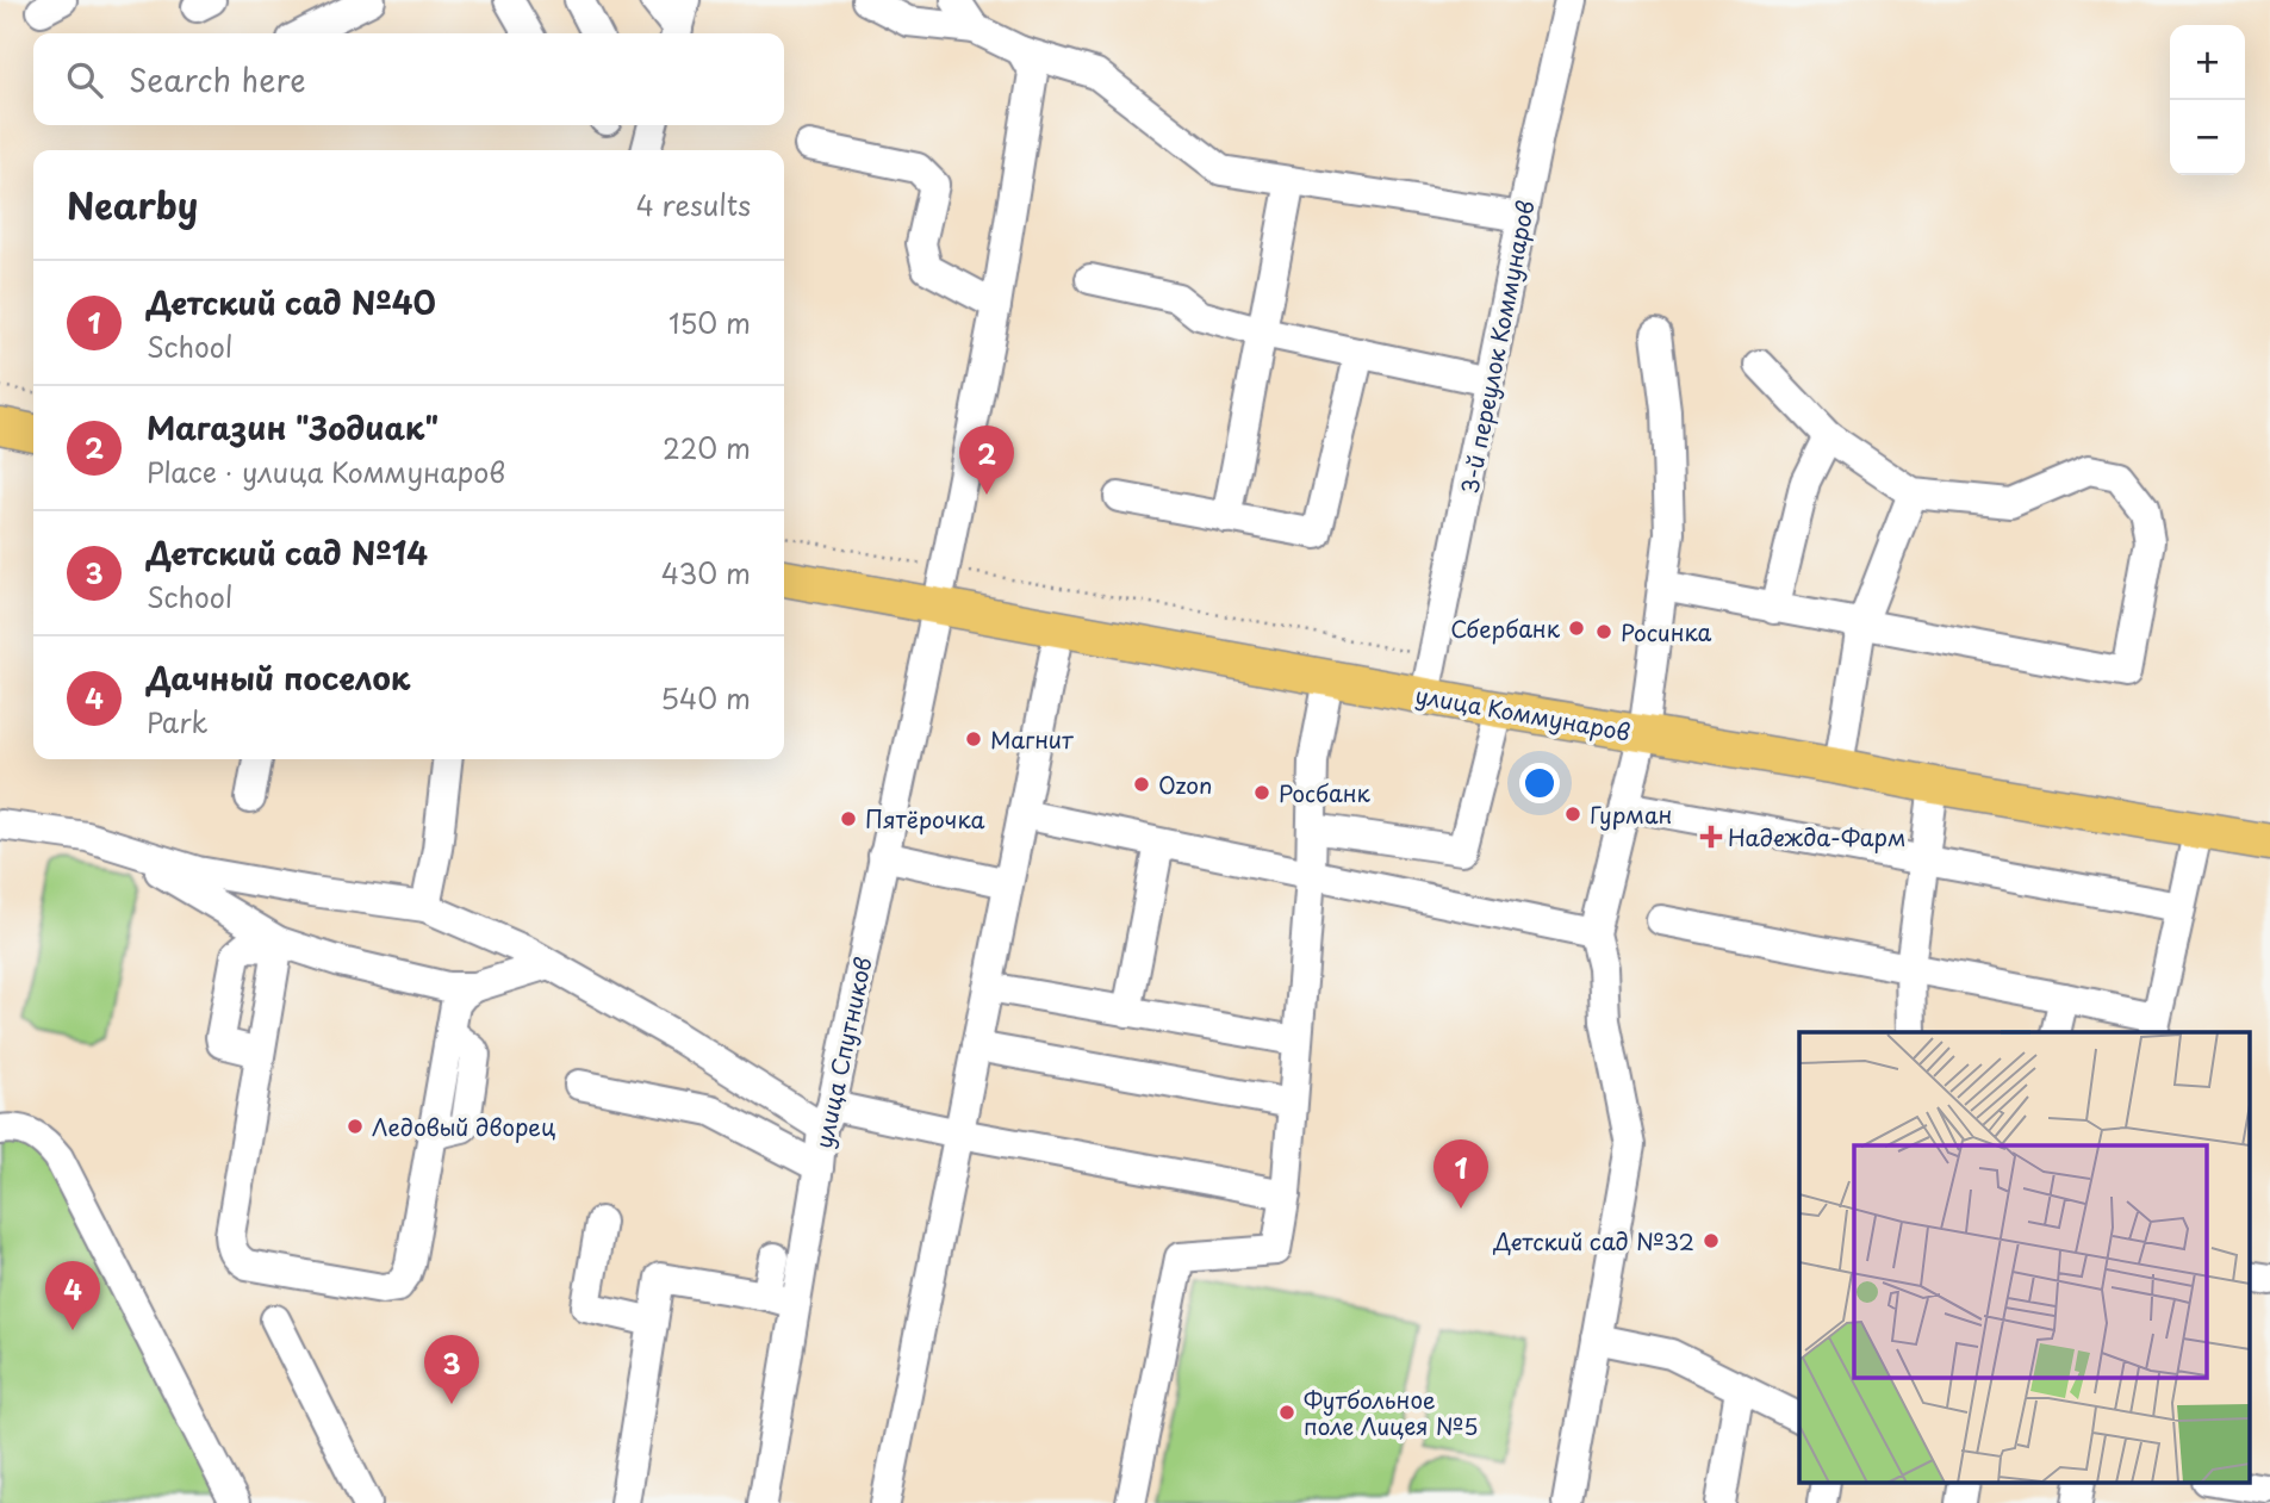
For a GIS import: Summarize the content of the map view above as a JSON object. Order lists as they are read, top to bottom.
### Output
{
  "streets": {
    "main road": ["улица Коммунаров"],
    "street": ["3-й переулок Коммунаров", "улица Спутников"]
  },
  "crossings": [
    ["3-й переулок Коммунаров", "улица Коммунаров"],
    ["улица Коммунаров", "улица Спутников"]
  ],
  "places": {
    "other": [
      "Сбербанк",
      "Росинка",
      "Магнит",
      "Ozon",
      "Росбанк",
      "Гурман",
      "Пятёрочка",
      "Ледовый дворец",
      "Детский сад №32",
      "Футбольное поле Лицея №5"
    ],
    "health": ["Надежда-Фарм"]
  },
  "page": {
    "map_buttons": ["+", "−"],
    "search": "Search here",
    "heading": ["Nearby", "4 results"],
    "list": [
      {
        "mark": "1",
        "name": "Детский сад №40",
        "note": "School",
        "value": "150 m"
      },
      {
        "mark": "2",
        "name": "Магазин \"Зодиак\"",
        "note": "Place · улица Коммунаров",
        "value": "220 m"
      },
      {
        "mark": "3",
        "name": "Детский сад №14",
        "note": "School",
        "value": "430 m"
      },
      {
        "mark": "4",
        "name": "Дачный поселок",
        "note": "Park",
        "value": "540 m"
      }
    ],
    "pins": [
      "2",
      "1",
      "4",
      "3"
    ]
  }
}
